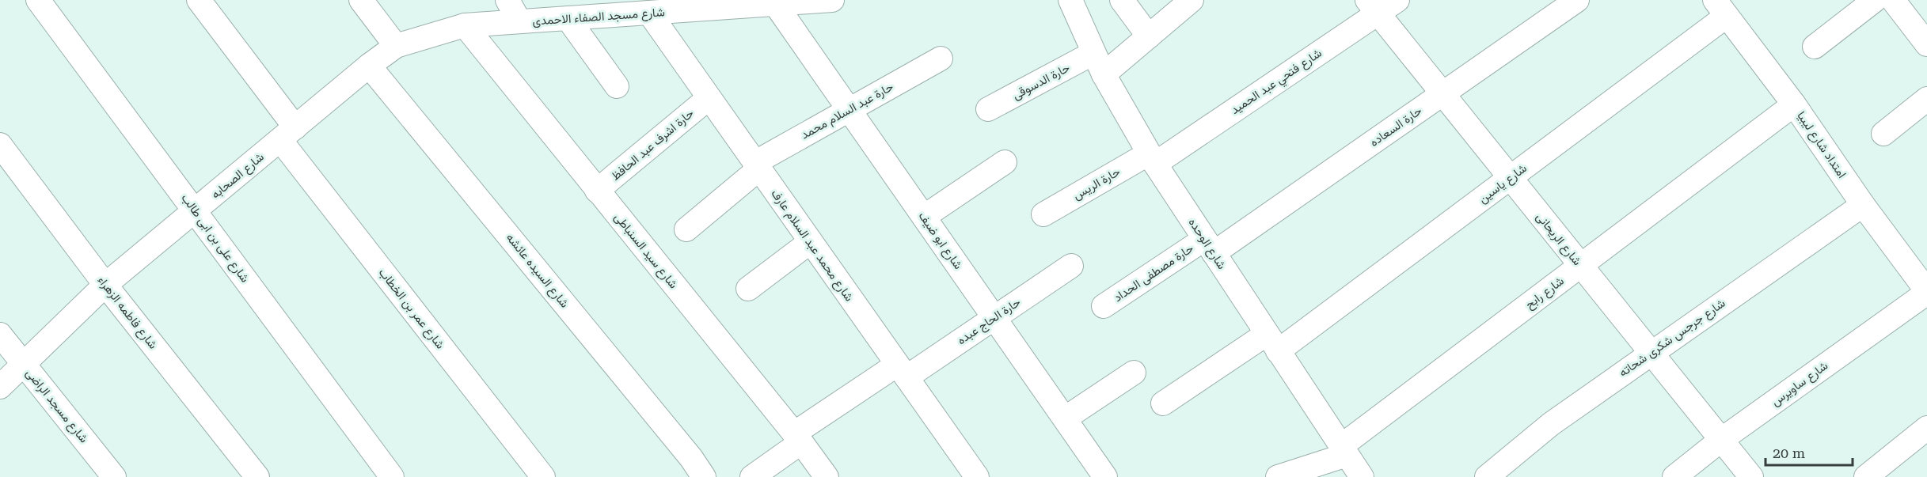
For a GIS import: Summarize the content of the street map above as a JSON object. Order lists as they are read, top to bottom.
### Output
{
  "streets": {
    "street": [
      "شارع مسجد الصفاء الاحمدى",
      "حارة الدسوقى",
      "شارع فتحي عبد الحميد",
      "حارة عبد السلام محمد",
      "حارة السعاده",
      "حارة اشرف عبد الحافظ",
      "امتداد شارع ليبيا",
      "شارع الصحابه",
      "حارة الريس",
      "شارع ياسين",
      "شارع على بن ابى طالب",
      "شارع الريحانى",
      "شارع ابو ضيف",
      "شارع الوحده",
      "شارع محمد عبد السلام عارف",
      "شارع سيد السنباطى",
      "شارع السيده عائشه",
      "حارة مصطفى الحداد",
      "شارع رابح",
      "شارع عمر بن الخطاب",
      "شارع فاطمه الزهراء",
      "حارة الحاج عبده",
      "شارع جرجس شكرى شحاته",
      "شارع ساويرس",
      "شارع مسجد الراضى"
    ]
  },
  "crossings": [
    ["شارع مسجد الصفاء الاحمدى", "شارع الصحابه"],
    ["شارع مسجد الصفاء الاحمدى", "شارع ابو ضيف"],
    ["شارع مسجد الصفاء الاحمدى", "شارع محمد عبد السلام عارف"],
    ["شارع مسجد الصفاء الاحمدى", "شارع سيد السنباطى"],
    ["حارة الدسوقى", "شارع الوحده"],
    ["شارع فتحي عبد الحميد", "حارة الريس"],
    ["شارع فتحي عبد الحميد", "شارع الريحانى"],
    ["شارع فتحي عبد الحميد", "شارع الوحده"],
    ["حارة عبد السلام محمد", "شارع ابو ضيف"],
    ["حارة عبد السلام محمد", "شارع محمد عبد السلام عارف"],
    ["حارة السعاده", "شارع الريحانى"],
    ["حارة السعاده", "شارع الوحده"],
    ["حارة السعاده", "حارة مصطفى الحداد"],
    ["حارة اشرف عبد الحافظ", "شارع محمد عبد السلام عارف"],
    ["حارة اشرف عبد الحافظ", "شارع سيد السنباطى"],
    ["امتداد شارع ليبيا", "شارع ياسين"],
    ["امتداد شارع ليبيا", "شارع رابح"],
    ["امتداد شارع ليبيا", "شارع جرجس شكرى شحاته"],
    ["امتداد شارع ليبيا", "شارع ساويرس"],
    ["شارع الصحابه", "شارع على بن ابى طالب"],
    ["شارع الصحابه", "شارع السيده عائشه"],
    ["شارع الصحابه", "شارع عمر بن الخطاب"],
    ["شارع الصحابه", "شارع فاطمه الزهراء"],
    ["شارع الصحابه", "شارع مسجد الراضى"],
    ["حارة الريس", "شارع الوحده"],
    ["شارع ياسين", "شارع الريحانى"],
    ["شارع ياسين", "شارع الوحده"],
    ["شارع الريحانى", "شارع رابح"],
    ["شارع الريحانى", "شارع جرجس شكرى شحاته"],
    ["شارع الريحانى", "شارع ساويرس"],
    ["شارع ابو ضيف", "حارة الحاج عبده"],
    ["شارع الوحده", "حارة مصطفى الحداد"],
    ["شارع الوحده", "شارع رابح"],
    ["شارع محمد عبد السلام عارف", "حارة الحاج عبده"],
    ["شارع سيد السنباطى", "حارة الحاج عبده"]
  ],
  "scale_bar": "20 m"
}
